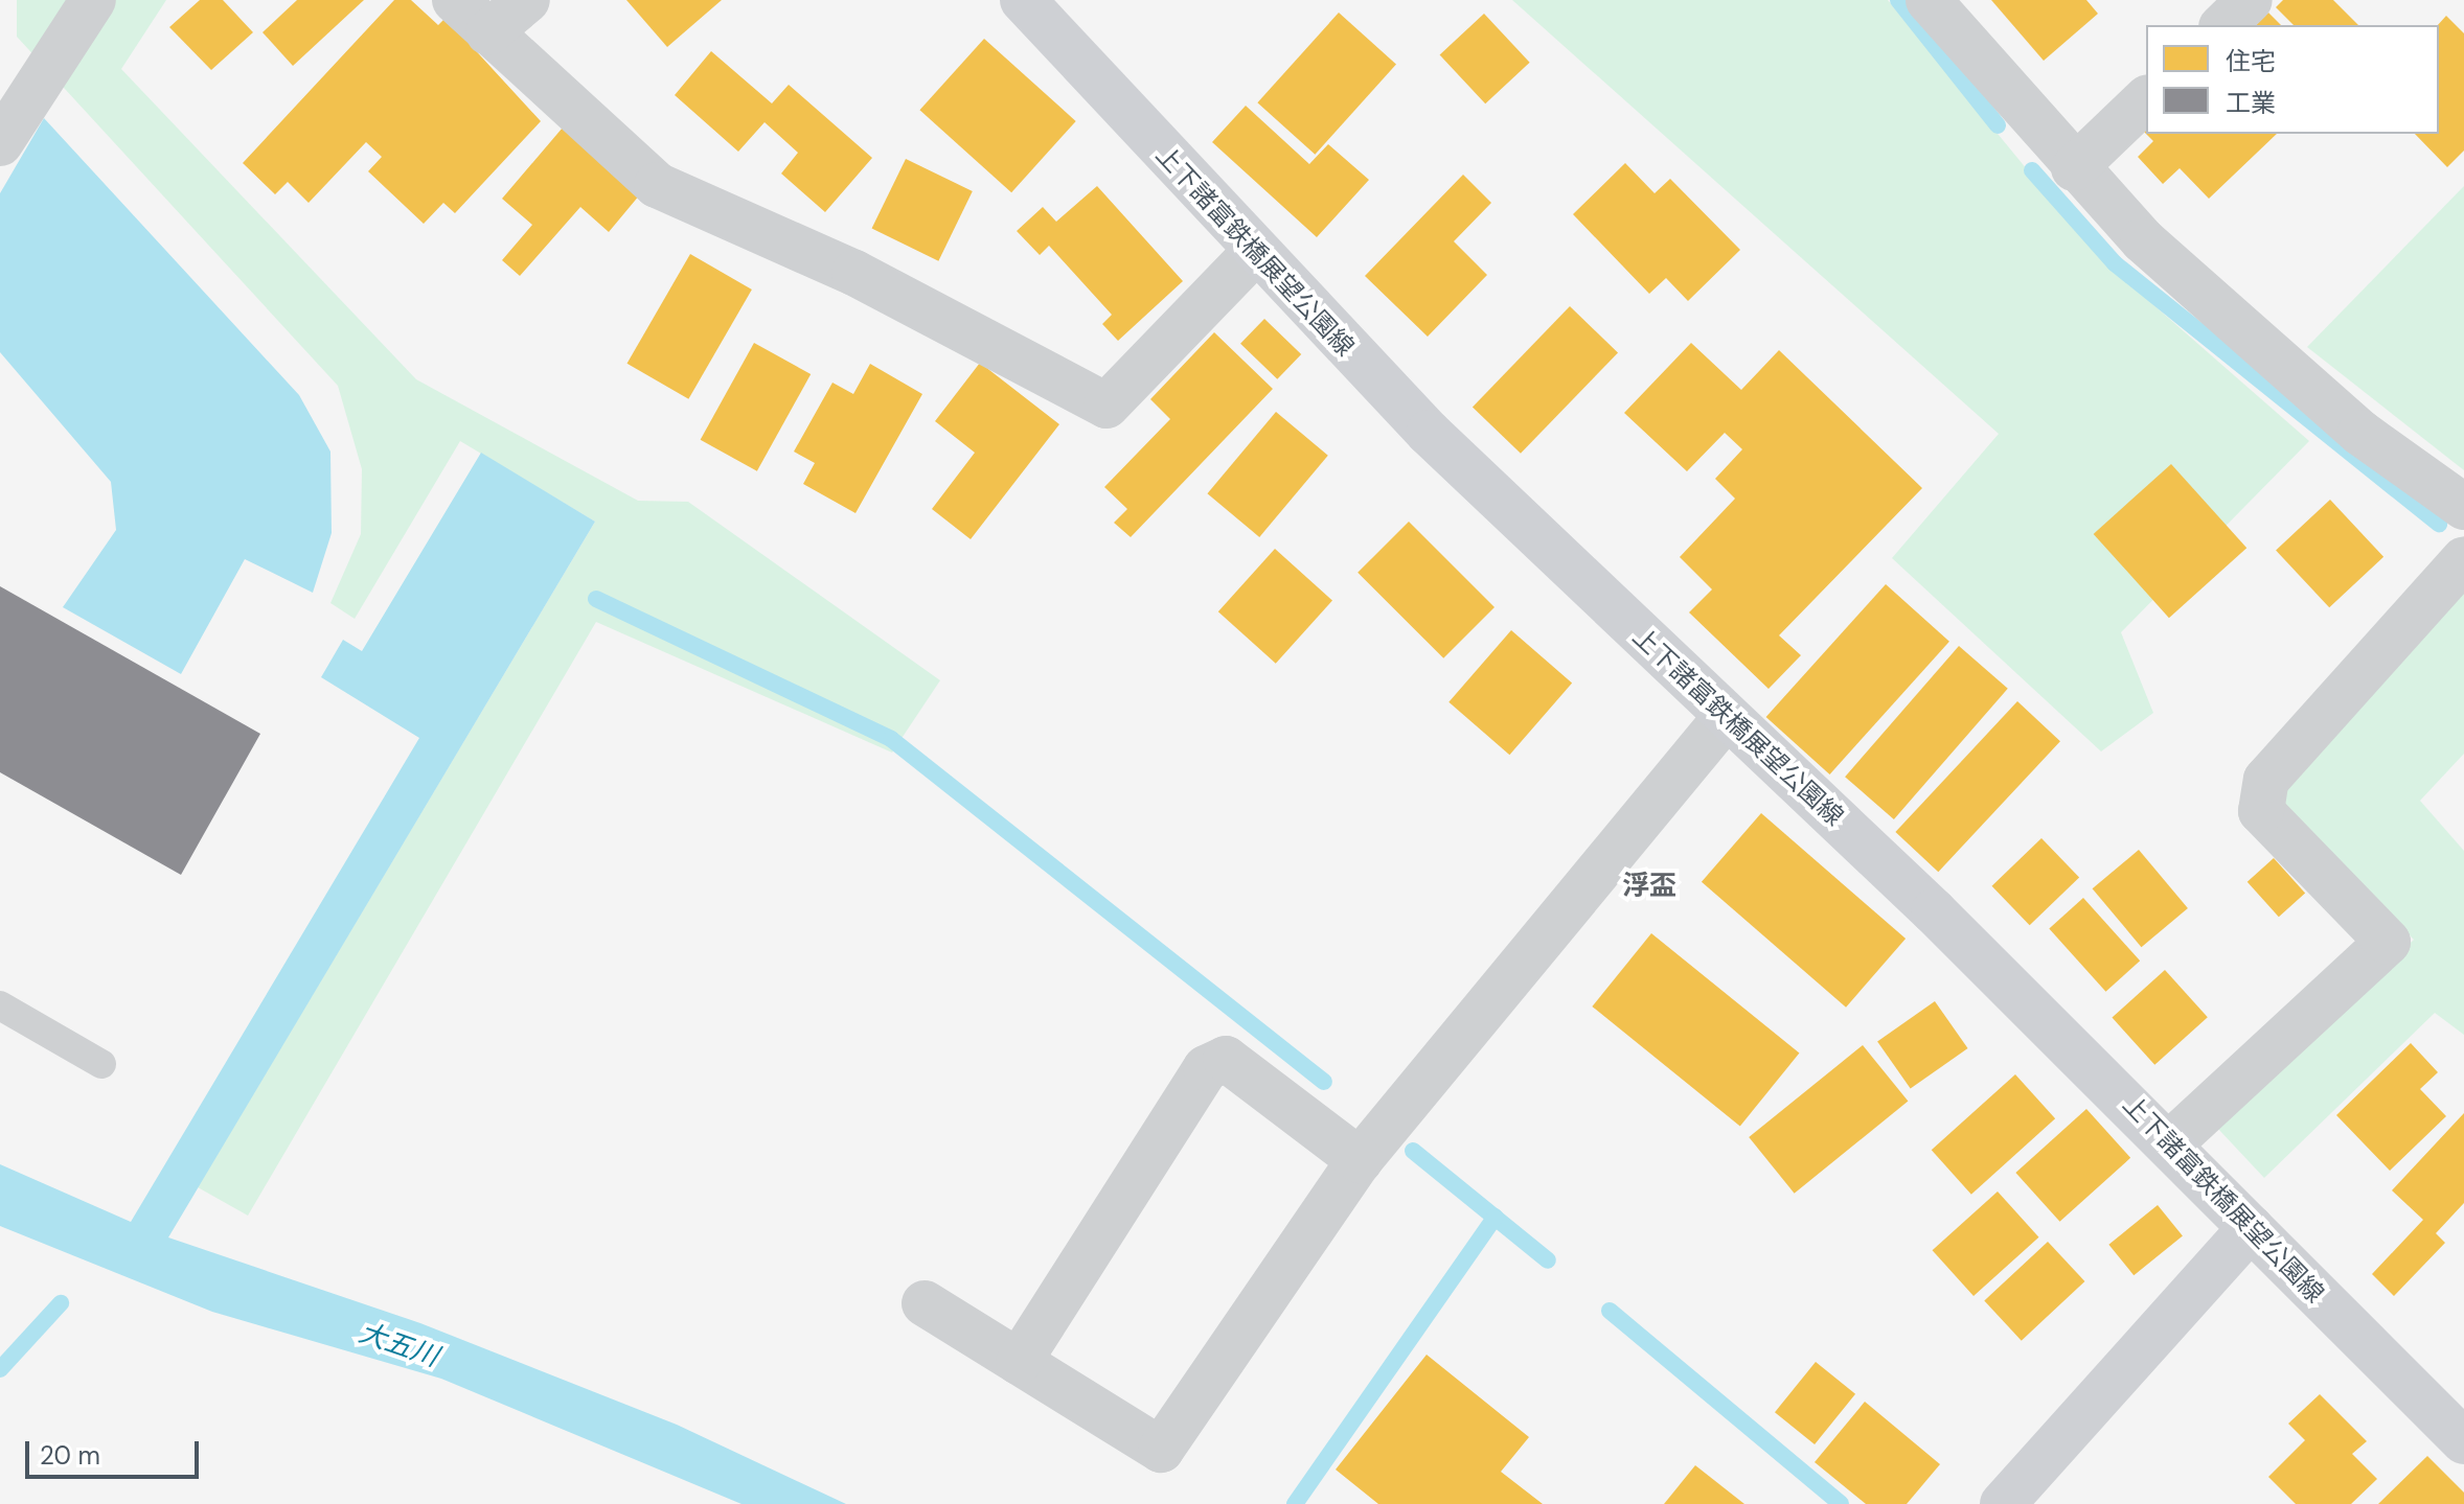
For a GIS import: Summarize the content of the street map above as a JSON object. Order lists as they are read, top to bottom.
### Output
{
  "streets": {
    "street": ["上下諸富鉄橋展望公園線"]
  },
  "districts": ["浮盃"],
  "water": ["大五川"],
  "legend": ["住宅", "工業"],
  "scale_bar": "20 m"
}
